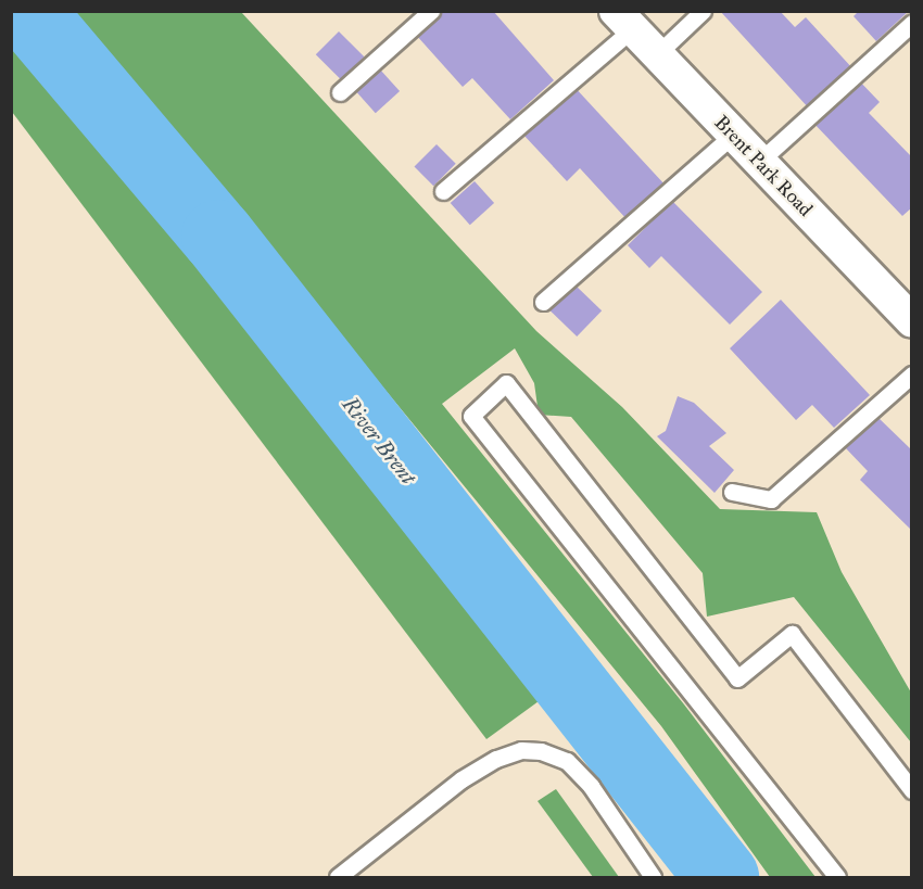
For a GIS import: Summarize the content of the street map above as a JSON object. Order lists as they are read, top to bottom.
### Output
{
  "streets": {
    "street": ["Brent Park Road"]
  },
  "water": ["River Brent"]
}
